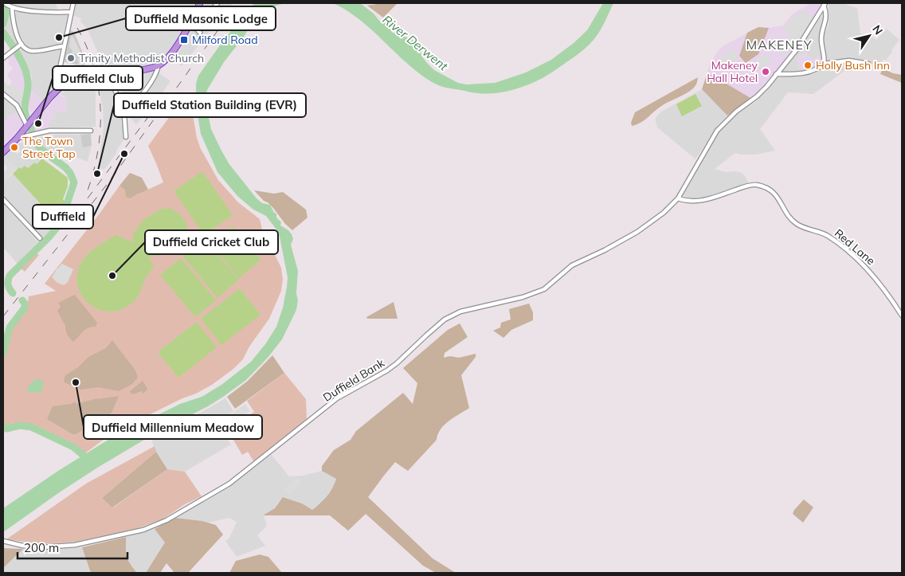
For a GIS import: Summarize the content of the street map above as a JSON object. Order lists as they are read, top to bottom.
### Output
{
  "streets": {
    "street": ["Red Lane", "Duffield Bank"]
  },
  "crossings": [
    ["Red Lane", "Duffield Bank"]
  ],
  "districts": ["MAKENEY"],
  "water": ["River Derwent"],
  "places": {
    "other": [
      "Duffield Masonic Lodge",
      "Trinity Methodist Church",
      "Holly Bush Inn",
      "Makeney Hall Hotel",
      "Duffield Club",
      "The Town Street Tap",
      "Duffield",
      "Duffield Station Building (EVR)",
      "Duffield Cricket Club",
      "Duffield Millennium Meadow"
    ],
    "transit": ["Milford Road"]
  },
  "scale_bar": "200 m",
  "north": "top right"
}
